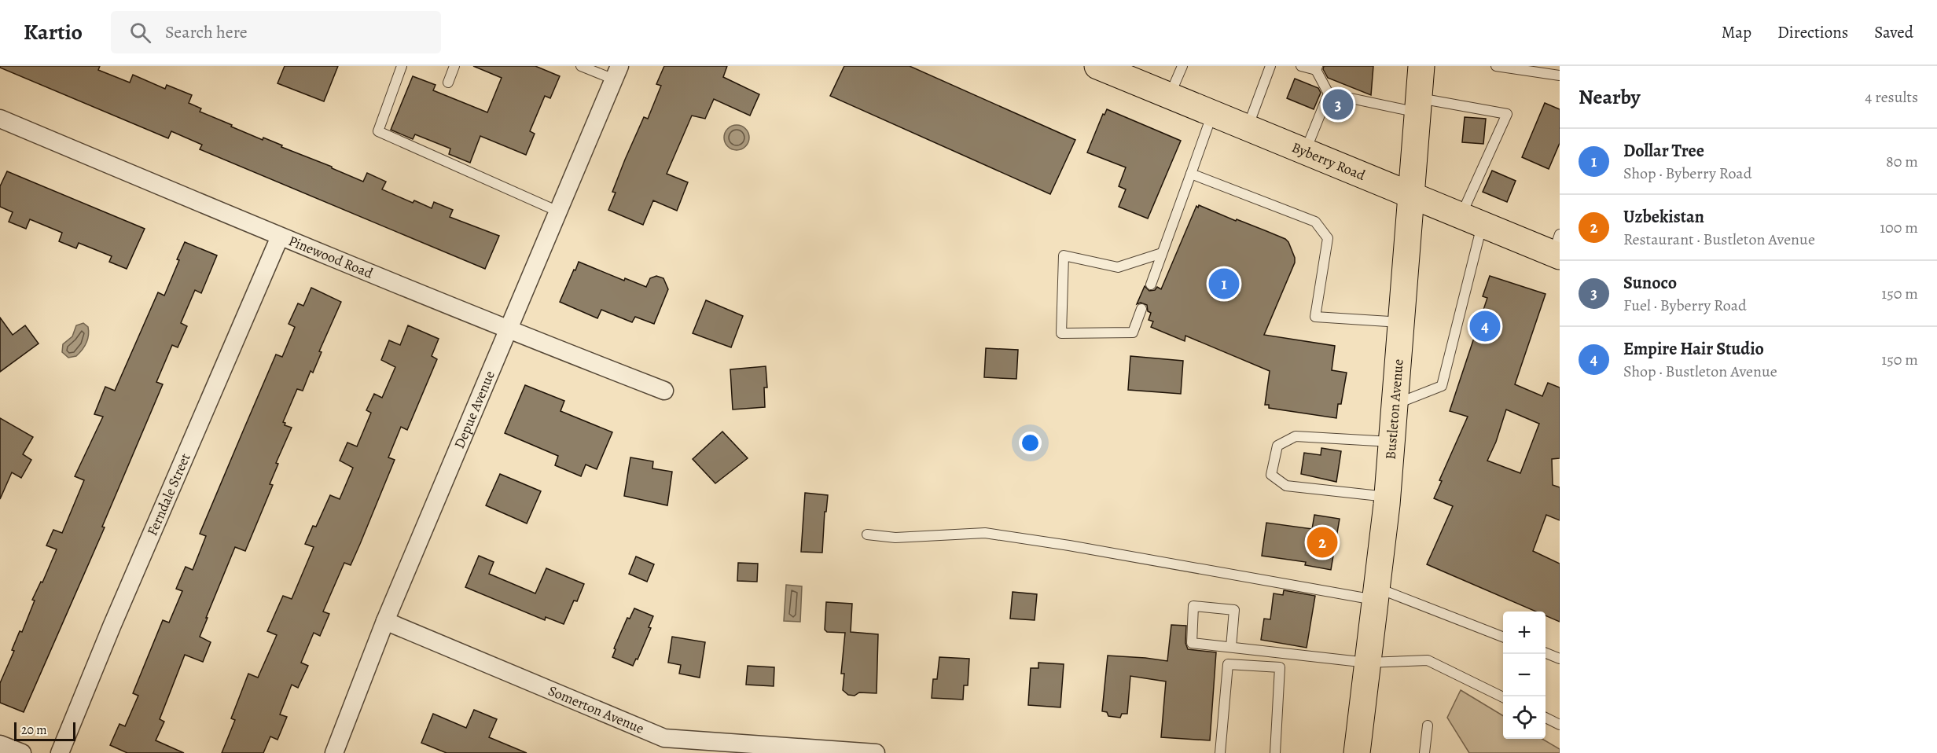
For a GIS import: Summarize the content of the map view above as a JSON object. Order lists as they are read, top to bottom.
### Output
{
  "streets": {
    "main road": ["Byberry Road", "Bustleton Avenue"],
    "street": [
      "Pinewood Road",
      "Depue Avenue",
      "Ferndale Street",
      "Somerton Avenue"
    ]
  },
  "crossings": [
    ["Byberry Road", "Bustleton Avenue"],
    ["Pinewood Road", "Depue Avenue"],
    ["Pinewood Road", "Ferndale Street"],
    ["Depue Avenue", "Somerton Avenue"]
  ],
  "scale_bar": "20 m",
  "page": {
    "header": "Kartio",
    "search": "Search here",
    "nav": ["Map", "Directions", "Saved"],
    "heading": ["Nearby", "4 results"],
    "pins": [
      "3",
      "1",
      "4",
      "2"
    ],
    "list": [
      {
        "mark": "1",
        "name": "Dollar Tree",
        "note": "Shop · Byberry Road",
        "value": "80 m"
      },
      {
        "mark": "2",
        "name": "Uzbekistan",
        "note": "Restaurant · Bustleton Avenue",
        "value": "100 m"
      },
      {
        "mark": "3",
        "name": "Sunoco",
        "note": "Fuel · Byberry Road",
        "value": "150 m"
      },
      {
        "mark": "4",
        "name": "Empire Hair Studio",
        "note": "Shop · Bustleton Avenue",
        "value": "150 m"
      }
    ],
    "map_buttons": ["+", "−"],
    "scale": "20 m"
  }
}
